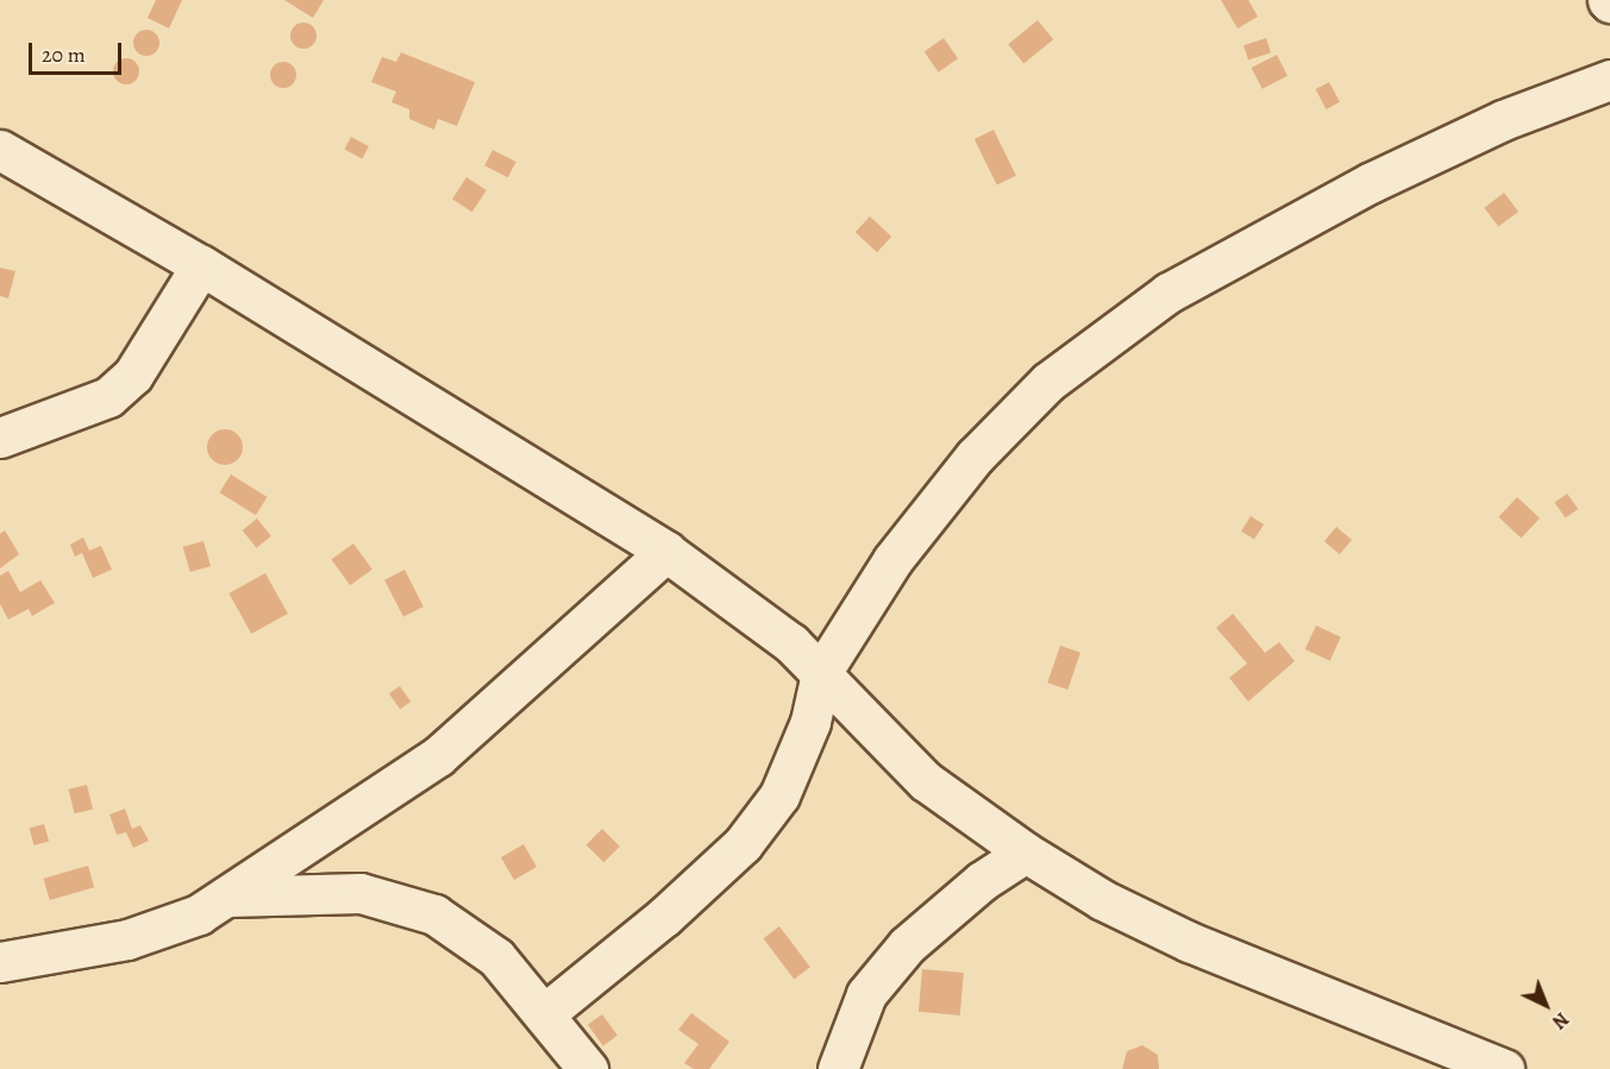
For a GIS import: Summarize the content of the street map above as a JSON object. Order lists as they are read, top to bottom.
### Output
{
  "scale_bar": "20 m",
  "north": "bottom right"
}
